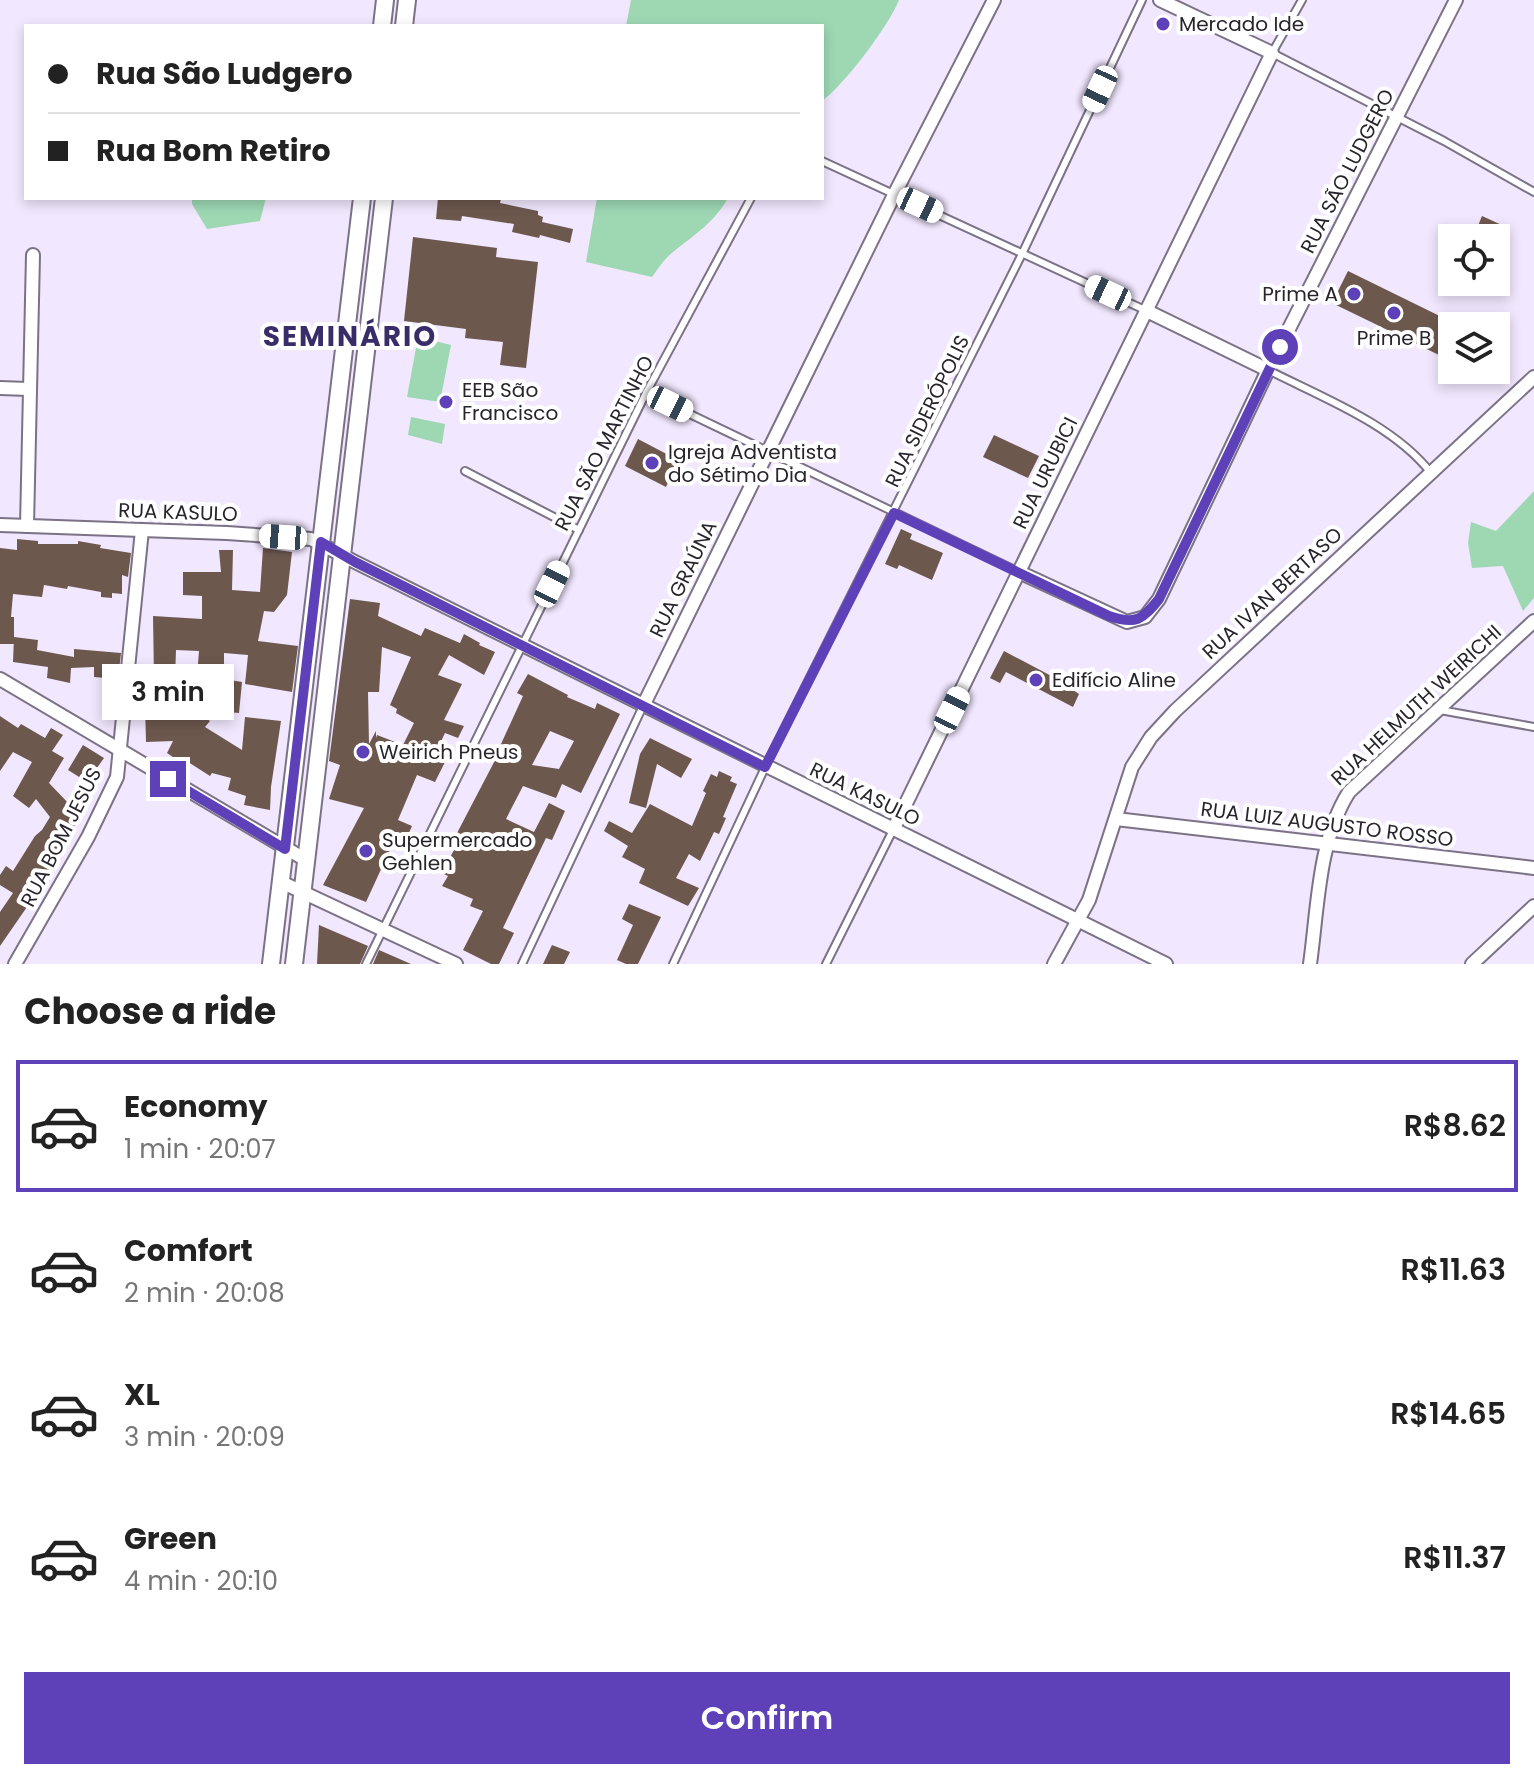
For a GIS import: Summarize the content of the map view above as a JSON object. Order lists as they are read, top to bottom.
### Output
{
  "streets": {
    "street": [
      "RUA SÃO LUDGERO",
      "RUA URUBICI",
      "RUA KASULO",
      "RUA GRAÚNA",
      "RUA IVAN BERTASO",
      "RUA HELMUTH WEIRICHI",
      "RUA LUIZ AUGUSTO ROSSO",
      "RUA BOM JESUS"
    ],
    "lane": ["RUA SIDERÓPOLIS", "RUA SÃO MARTINHO"]
  },
  "crossings": [
    ["RUA SÃO LUDGERO", "RUA URUBICI"],
    ["RUA SIDERÓPOLIS", "RUA KASULO"],
    ["RUA SÃO MARTINHO", "RUA KASULO"],
    ["RUA URUBICI", "RUA KASULO"],
    ["RUA KASULO", "RUA GRAÚNA"],
    ["RUA KASULO", "RUA IVAN BERTASO"],
    ["RUA KASULO", "RUA BOM JESUS"],
    ["RUA IVAN BERTASO", "RUA LUIZ AUGUSTO ROSSO"],
    ["RUA HELMUTH WEIRICHI", "RUA LUIZ AUGUSTO ROSSO"]
  ],
  "districts": ["SEMINÁRIO"],
  "places": [
    "Mercado Ide",
    "Prime A",
    "Prime B",
    "EEB São Francisco",
    "Igreja Adventista do Sétimo Dia",
    "Edifício Aline",
    "Weirich Pneus",
    "Supermercado Gehlen"
  ],
  "page": {
    "banner": ["Rua São Ludgero", "Rua Bom Retiro"],
    "bubble": "3 min",
    "heading": "Choose a ride",
    "list": [
      {
        "name": "Economy",
        "note": "1 min · 20:07",
        "value": "R$8.62"
      },
      {
        "name": "Comfort",
        "note": "2 min · 20:08",
        "value": "R$11.63"
      },
      {
        "name": "XL",
        "note": "3 min · 20:09",
        "value": "R$14.65"
      },
      {
        "name": "Green",
        "note": "4 min · 20:10",
        "value": "R$11.37"
      }
    ],
    "buttons": "Confirm"
  }
}
